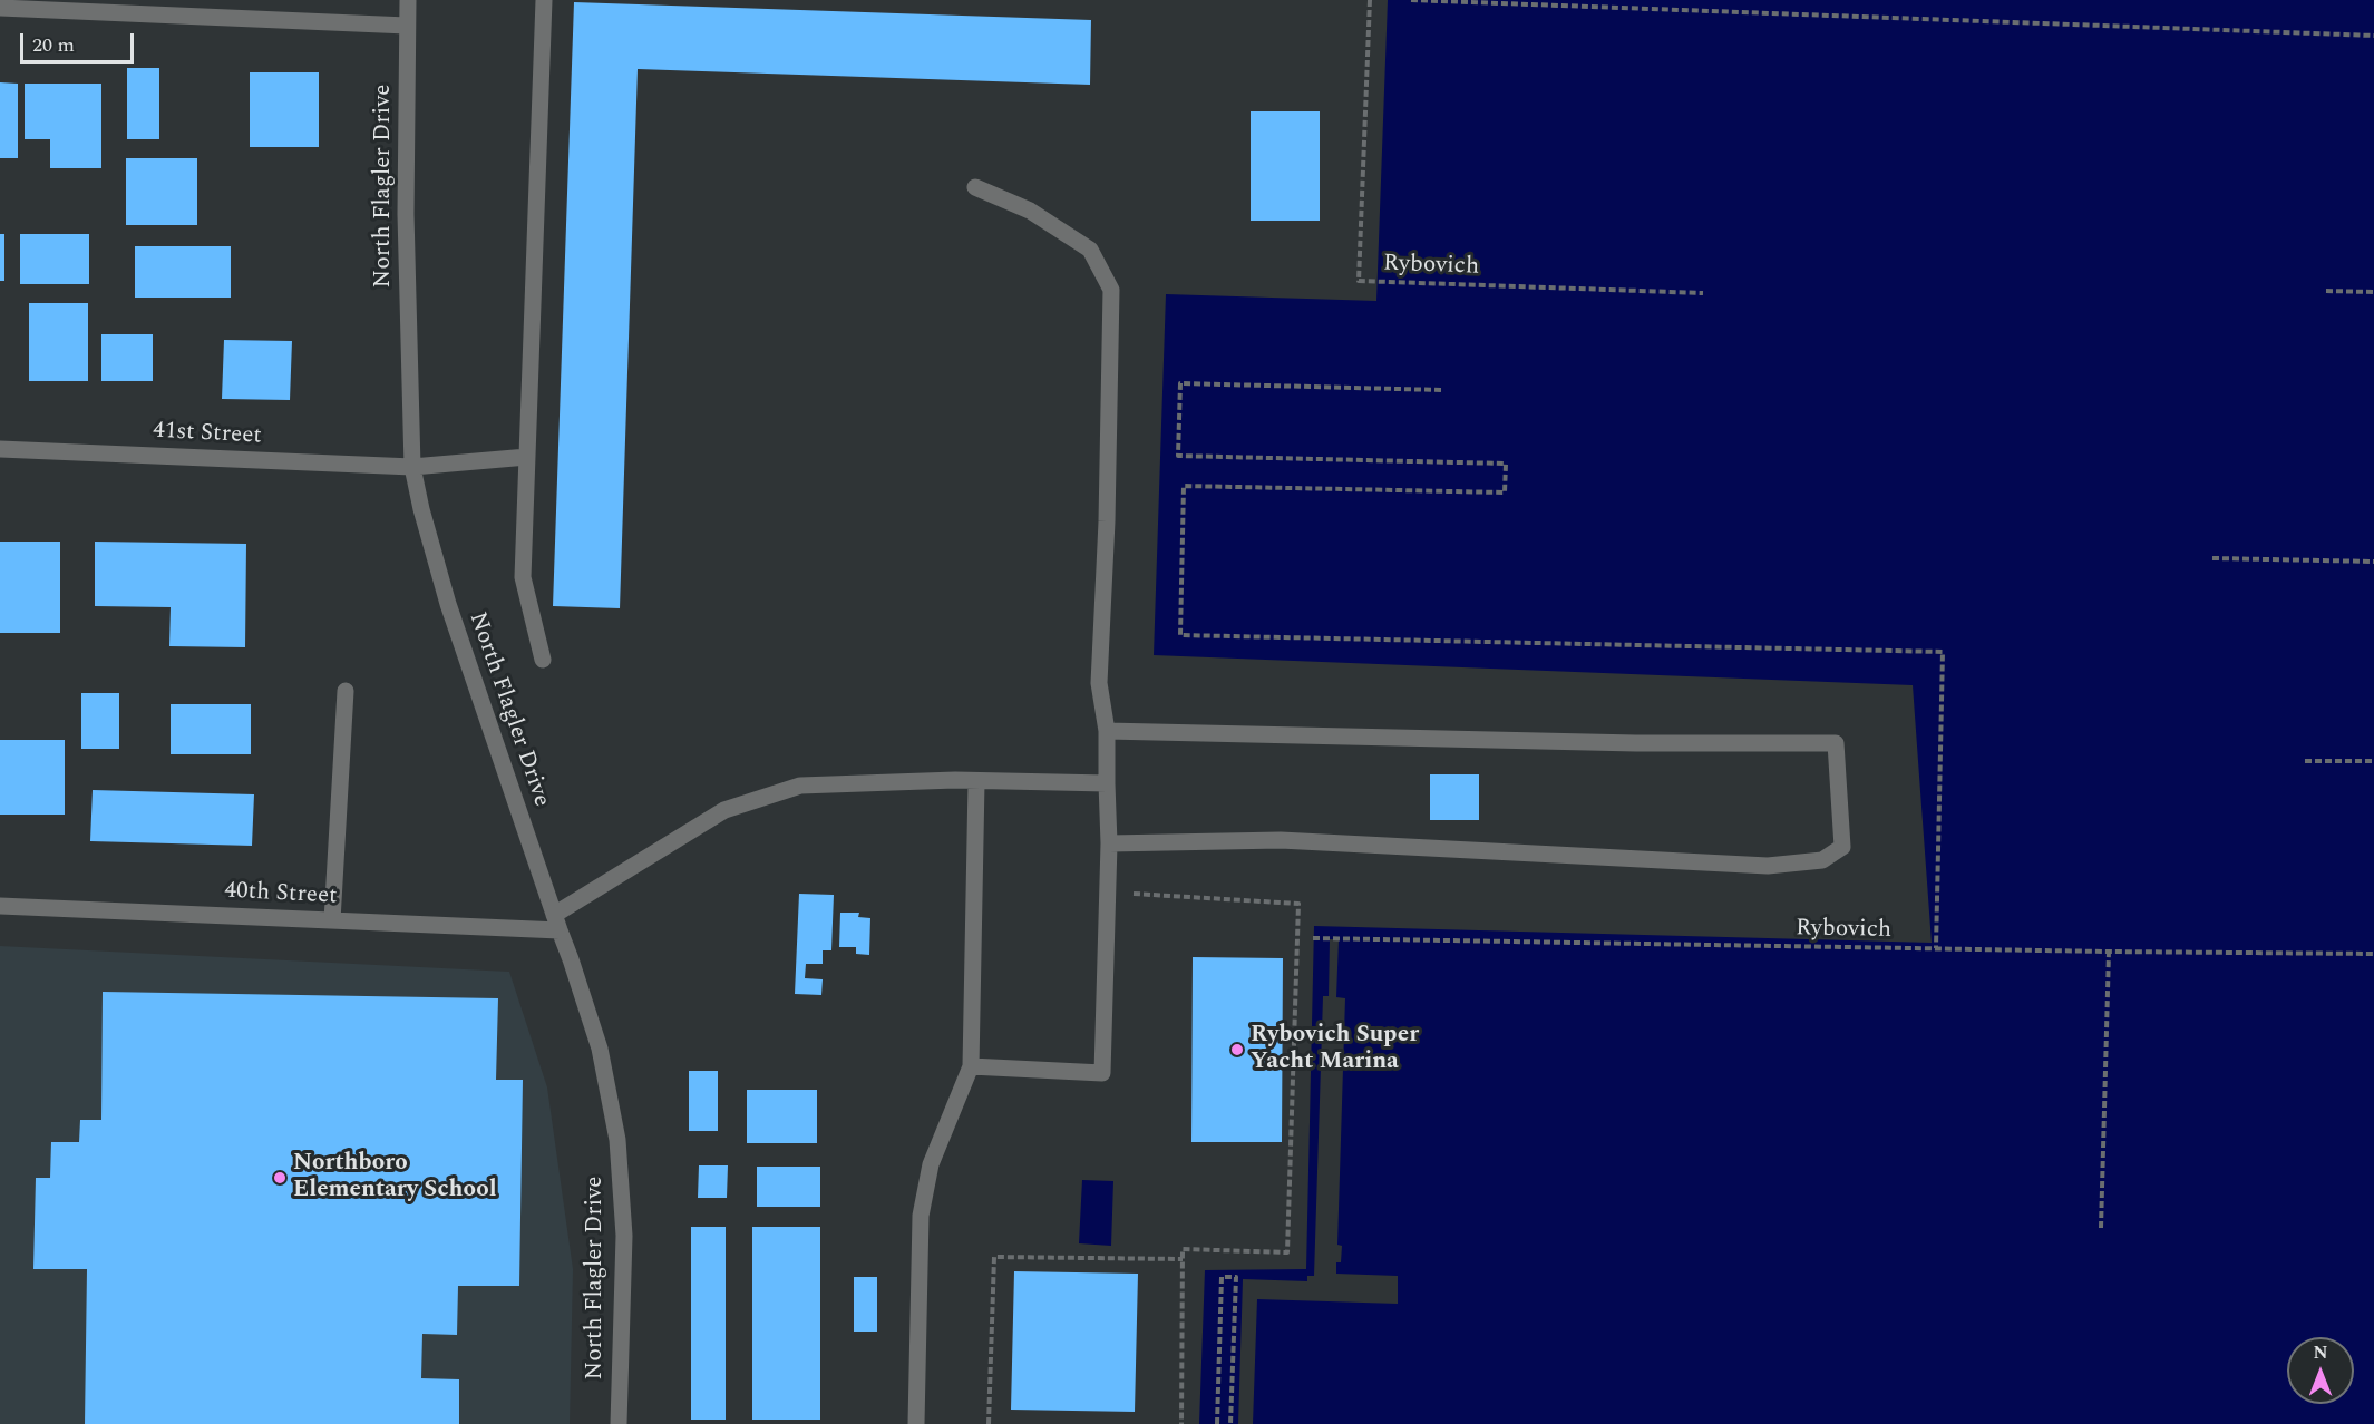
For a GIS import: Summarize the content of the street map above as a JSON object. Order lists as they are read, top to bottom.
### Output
{
  "streets": {
    "street": ["North Flagler Drive", "41st Street", "40th Street"],
    "path": ["Rybovich"]
  },
  "crossings": [
    ["North Flagler Drive", "41st Street"],
    ["North Flagler Drive", "40th Street"]
  ],
  "places": ["Rybovich Super Yacht Marina", "Northboro Elementary School"],
  "scale_bar": "20 m",
  "north": "top"
}
